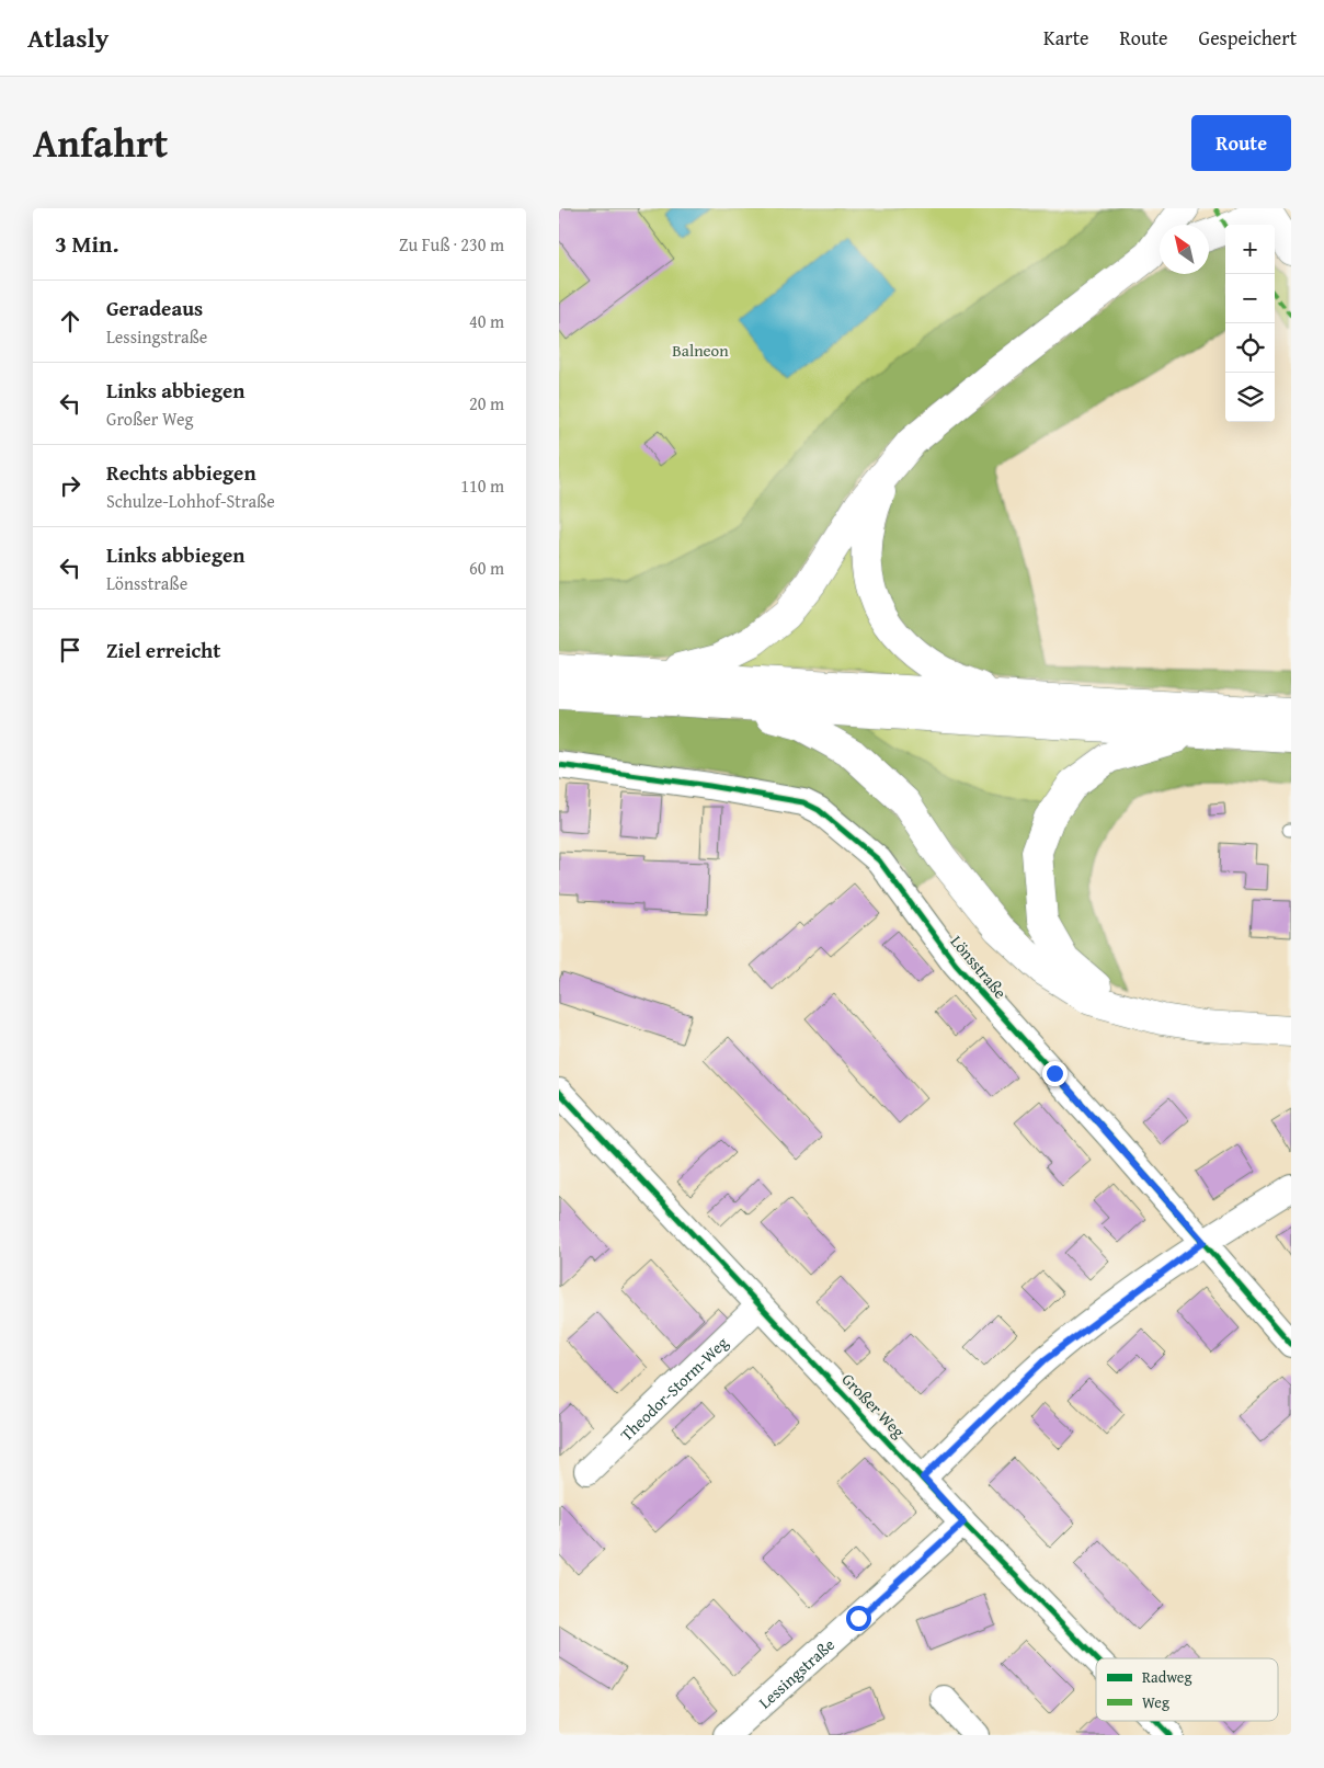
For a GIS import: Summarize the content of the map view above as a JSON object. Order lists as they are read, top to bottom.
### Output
{
  "streets": {
    "street": [
      "Lönsstraße",
      "Theodor-Storm-Weg",
      "Großer Weg",
      "Lessingstraße"
    ]
  },
  "crossings": [
    ["Theodor-Storm-Weg", "Großer Weg"],
    ["Großer Weg", "Lessingstraße"]
  ],
  "parks": ["Balneon"],
  "legend": ["Radweg", "Weg"],
  "north": "top left",
  "page": {
    "header": "Atlasly",
    "nav": ["Karte", "Route", "Gespeichert"],
    "title": "Anfahrt",
    "buttons": "Route",
    "heading": ["3 Min.", "Zu Fuß · 230 m"],
    "map_buttons": ["+", "−"],
    "list": [
      ["Geradeaus", "Lessingstraße", "40 m"],
      ["Links abbiegen", "Großer Weg", "20 m"],
      ["Rechts abbiegen", "Schulze-Lohhof-Straße", "110 m"],
      ["Links abbiegen", "Lönsstraße", "60 m"],
      "Ziel erreicht"
    ]
  }
}
